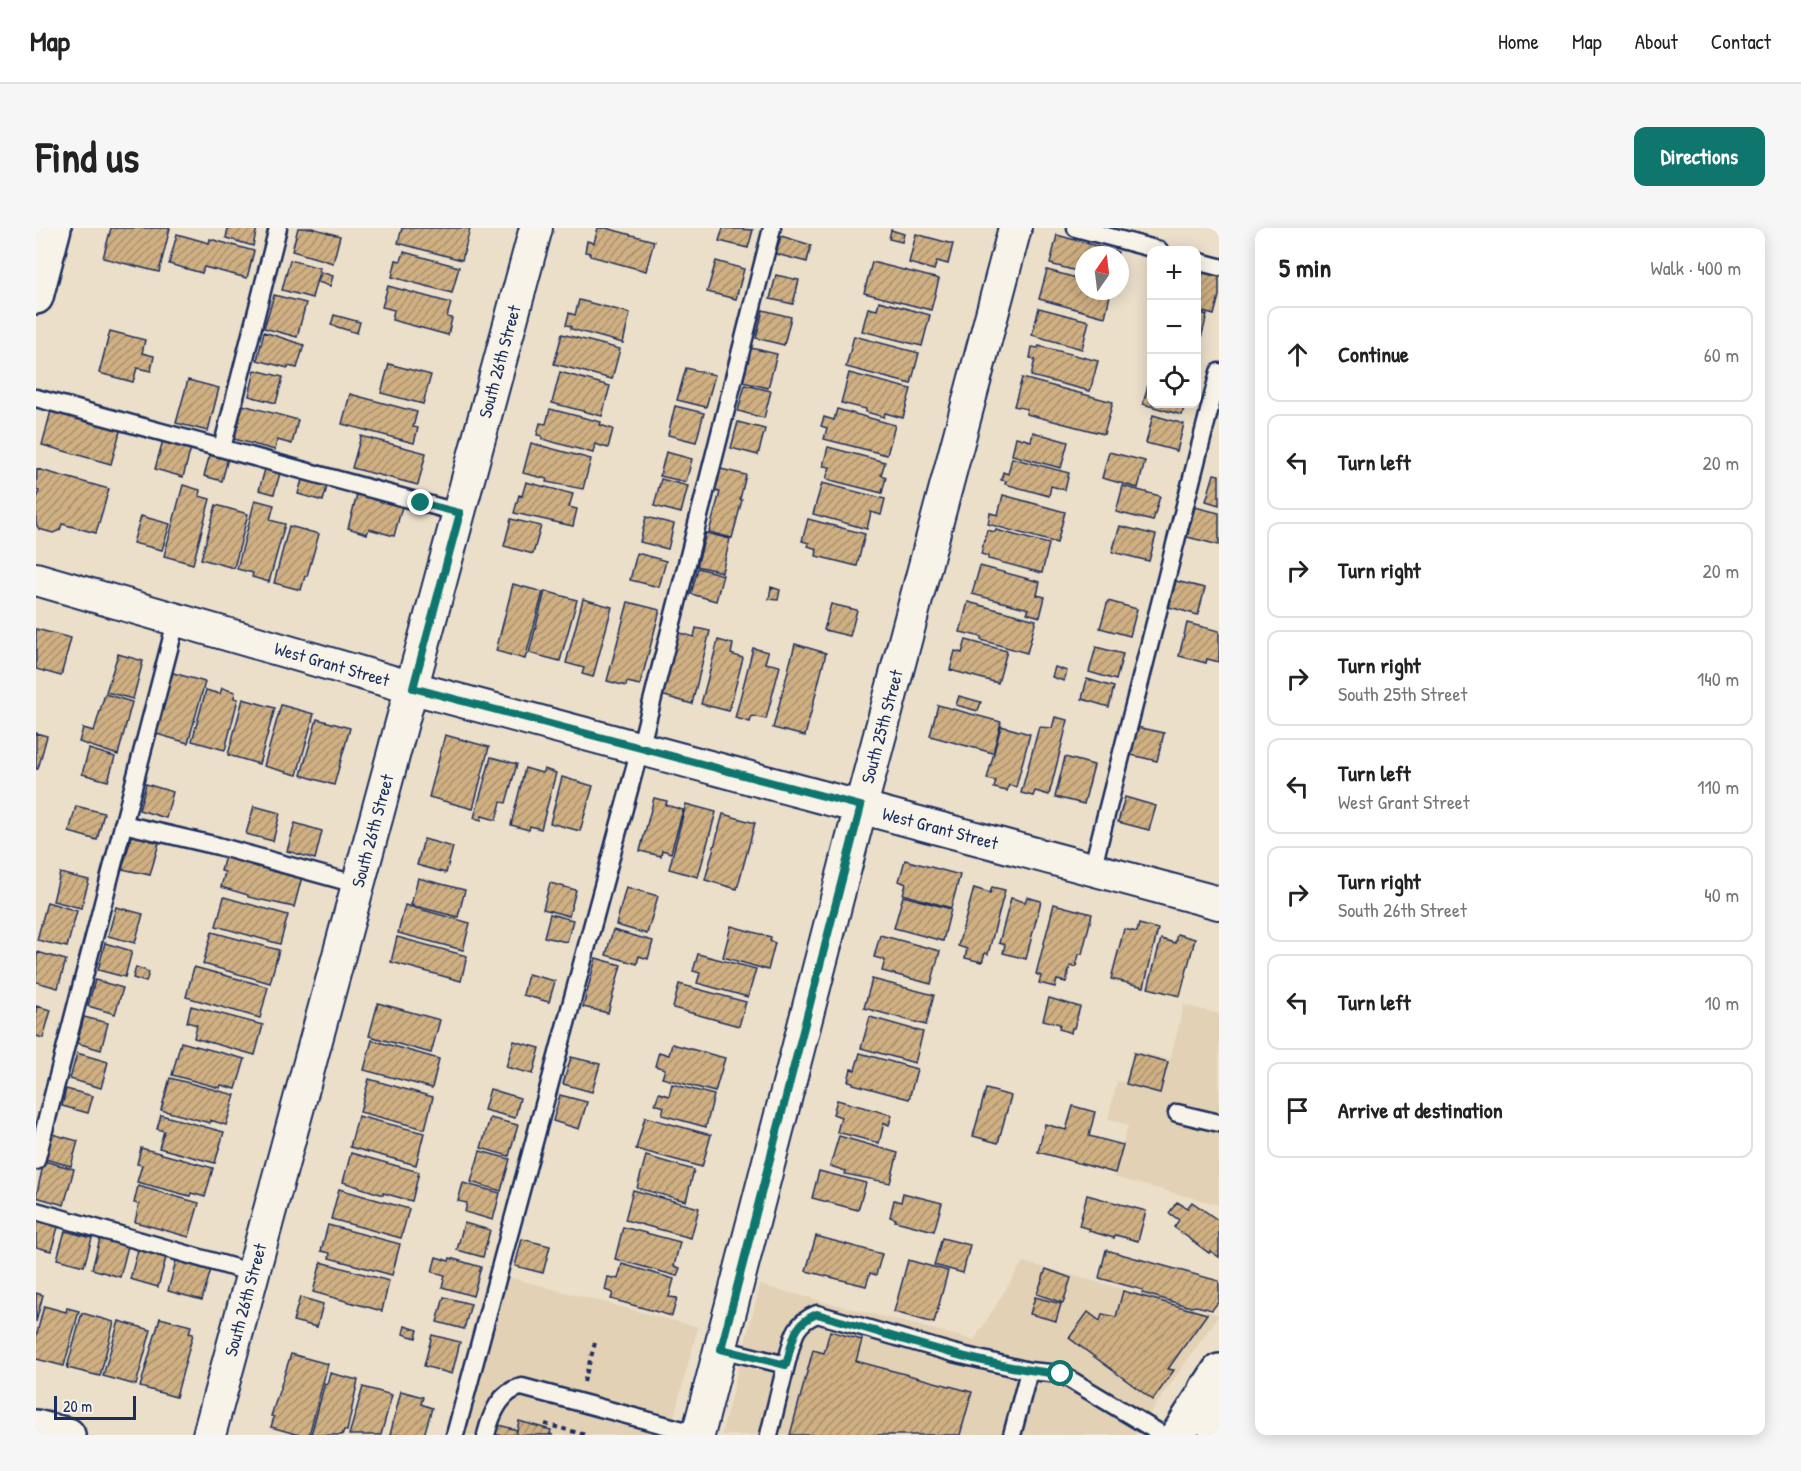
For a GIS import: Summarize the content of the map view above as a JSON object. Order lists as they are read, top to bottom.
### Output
{
  "streets": {
    "street": ["South 26th Street", "West Grant Street", "South 25th Street"]
  },
  "crossings": [
    ["South 26th Street", "West Grant Street"],
    ["West Grant Street", "South 25th Street"]
  ],
  "scale_bar": "20 m",
  "north": "top",
  "page": {
    "header": "Map",
    "nav": [
      "Home",
      "Map",
      "About",
      "Contact"
    ],
    "buttons": "Directions",
    "title": "Find us",
    "heading": ["5 min", "Walk · 400 m"],
    "map_buttons": ["+", "−"],
    "list": [
      ["Continue", "60 m"],
      ["Turn left", "20 m"],
      ["Turn right", "20 m"],
      ["Turn right", "South 25th Street", "140 m"],
      ["Turn left", "West Grant Street", "110 m"],
      ["Turn right", "South 26th Street", "40 m"],
      ["Turn left", "10 m"],
      "Arrive at destination"
    ],
    "scale": "20 m"
  }
}
